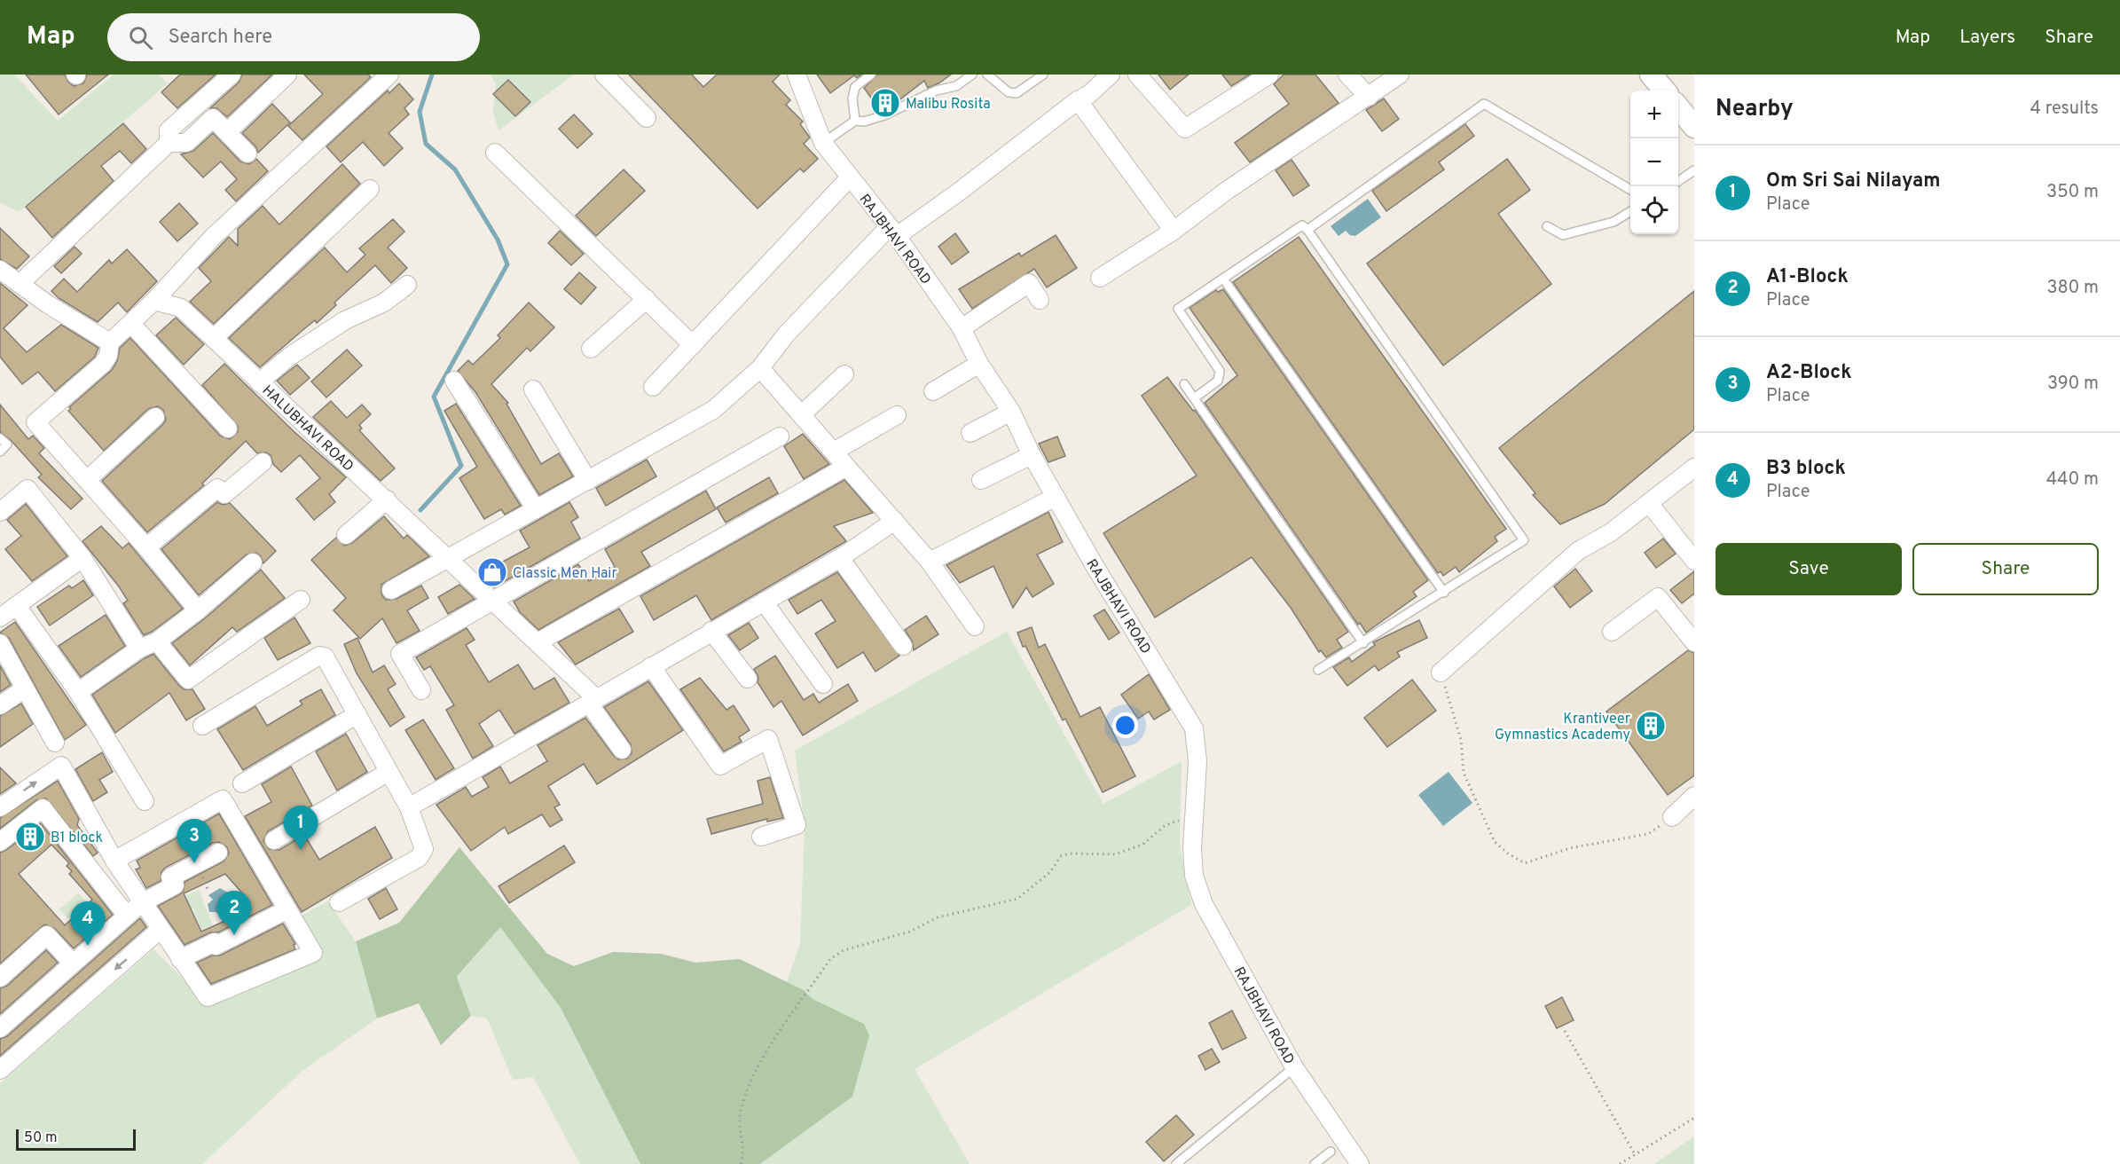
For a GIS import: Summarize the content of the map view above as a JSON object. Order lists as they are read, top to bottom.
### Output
{
  "streets": {
    "street": ["RAJBHAVI ROAD", "HALUBHAVI ROAD"]
  },
  "places": {
    "building": ["Malibu Rosita", "Krantiveer Gymnastics Academy", "B1 block"],
    "shop": ["Classic Men Hair"]
  },
  "scale_bar": "50 m",
  "page": {
    "header": "Map",
    "search": "Search here",
    "nav": ["Map", "Layers", "Share"],
    "heading": ["Nearby", "4 results"],
    "map_buttons": ["+", "−"],
    "list": [
      {
        "mark": "1",
        "name": "Om Sri Sai Nilayam",
        "note": "Place",
        "value": "350 m"
      },
      {
        "mark": "2",
        "name": "A1-Block",
        "note": "Place",
        "value": "380 m"
      },
      {
        "mark": "3",
        "name": "A2-Block",
        "note": "Place",
        "value": "390 m"
      },
      {
        "mark": "4",
        "name": "B3 block",
        "note": "Place",
        "value": "440 m"
      }
    ],
    "buttons": ["Save", "Share"],
    "pins": [
      "1",
      "3",
      "2",
      "4"
    ],
    "scale": "50 m"
  }
}
